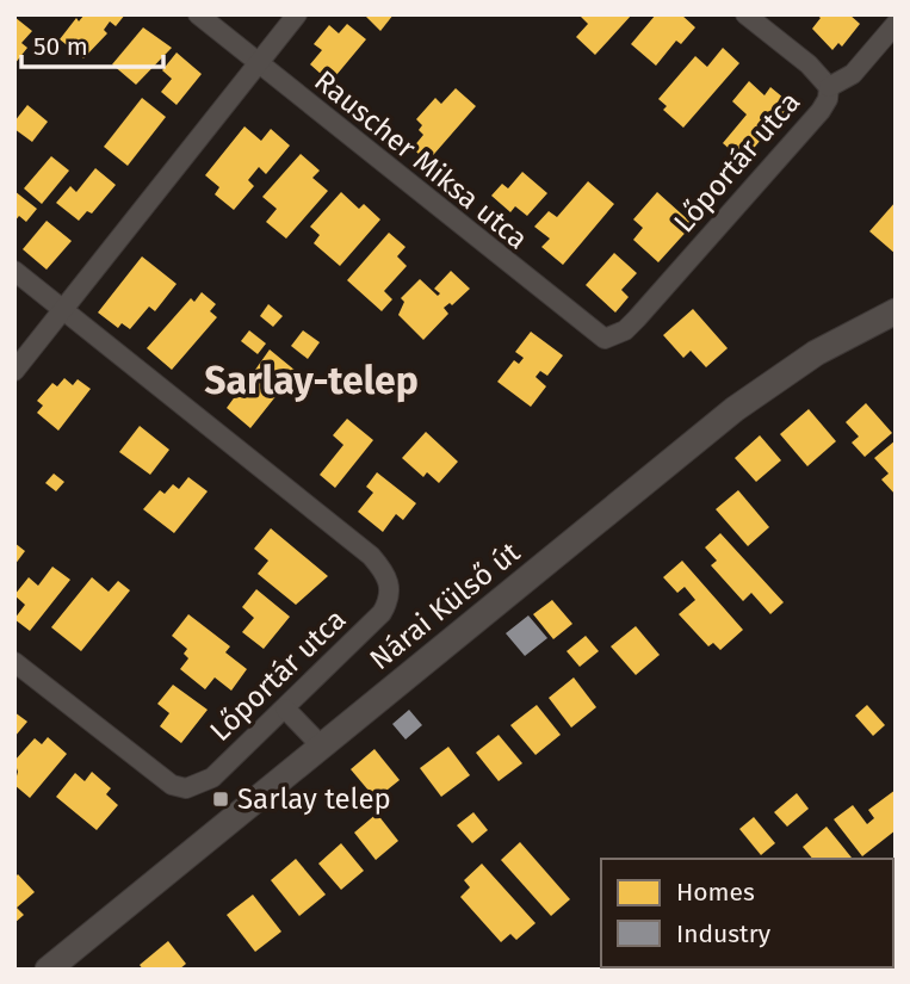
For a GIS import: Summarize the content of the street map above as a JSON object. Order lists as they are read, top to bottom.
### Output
{
  "streets": {
    "street": ["Rauscher Miksa utca", "Lőportár utca", "Nárai Külső út"]
  },
  "crossings": [
    ["Rauscher Miksa utca", "Lőportár utca"]
  ],
  "districts": ["Sarlay-telep"],
  "places": {
    "transit": ["Sarlay telep"]
  },
  "legend": ["Homes", "Industry"],
  "scale_bar": "50 m"
}
